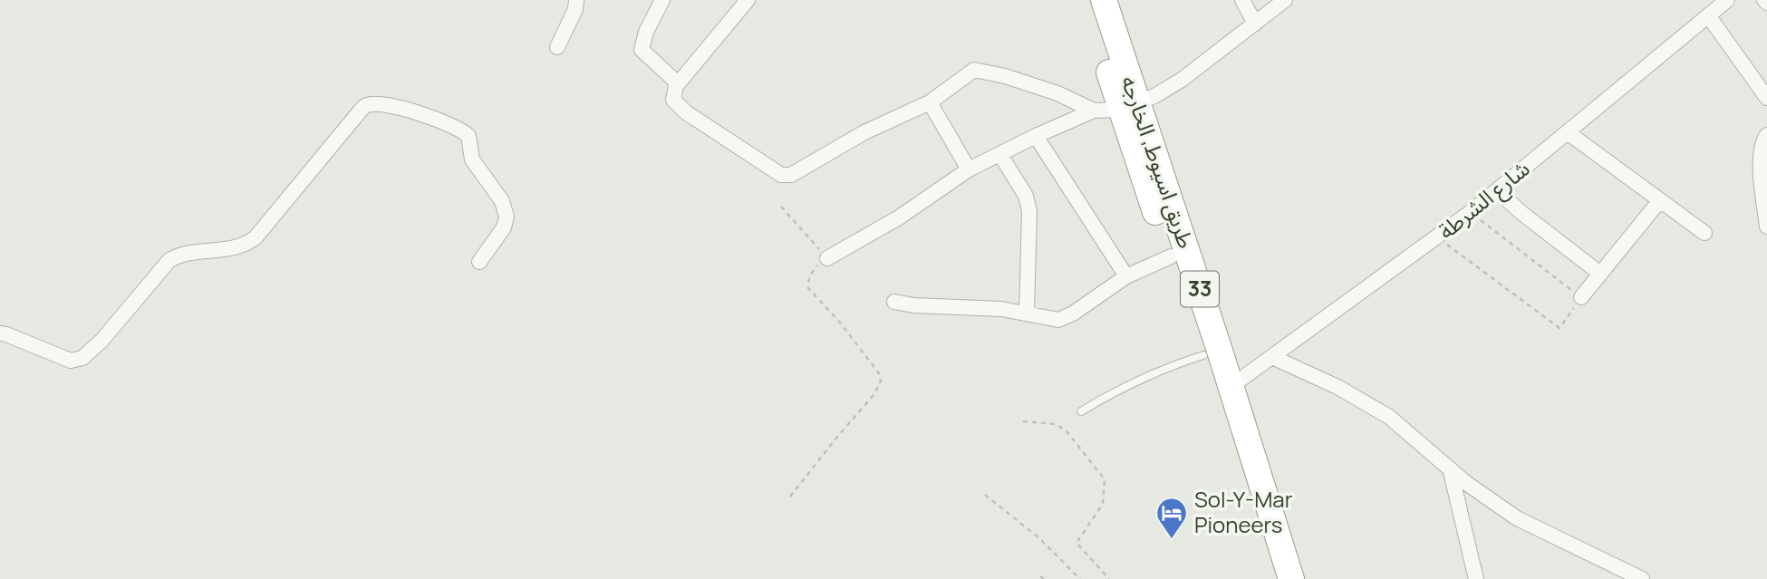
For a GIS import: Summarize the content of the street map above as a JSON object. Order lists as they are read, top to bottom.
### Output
{
  "streets": {
    "highway": ["طريق اسيوط, الخارجه", "33"],
    "street": ["شارع الشرطة"]
  },
  "crossings": [
    ["طريق اسيوط, الخارجه", "شارع الشرطة"]
  ],
  "places": {
    "hotel": ["Sol-Y-Mar Pioneers"]
  }
}
